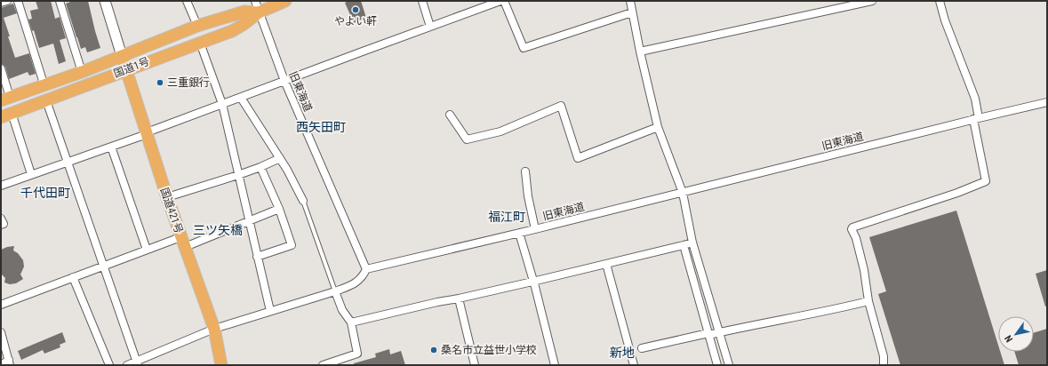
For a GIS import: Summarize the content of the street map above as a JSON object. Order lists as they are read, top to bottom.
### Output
{
  "streets": {
    "highway": ["国道1号", "国道421号"],
    "street": ["旧東海道"]
  },
  "crossings": [
    ["国道1号", "旧東海道"],
    ["国道1号", "国道421号"]
  ],
  "districts": [
    "西矢田町",
    "千代田町",
    "福江町",
    "三ツ矢橋",
    "新地"
  ],
  "places": ["やよい軒", "三重銀行", "桑名市立益世小学校"],
  "north": "bottom left"
}
